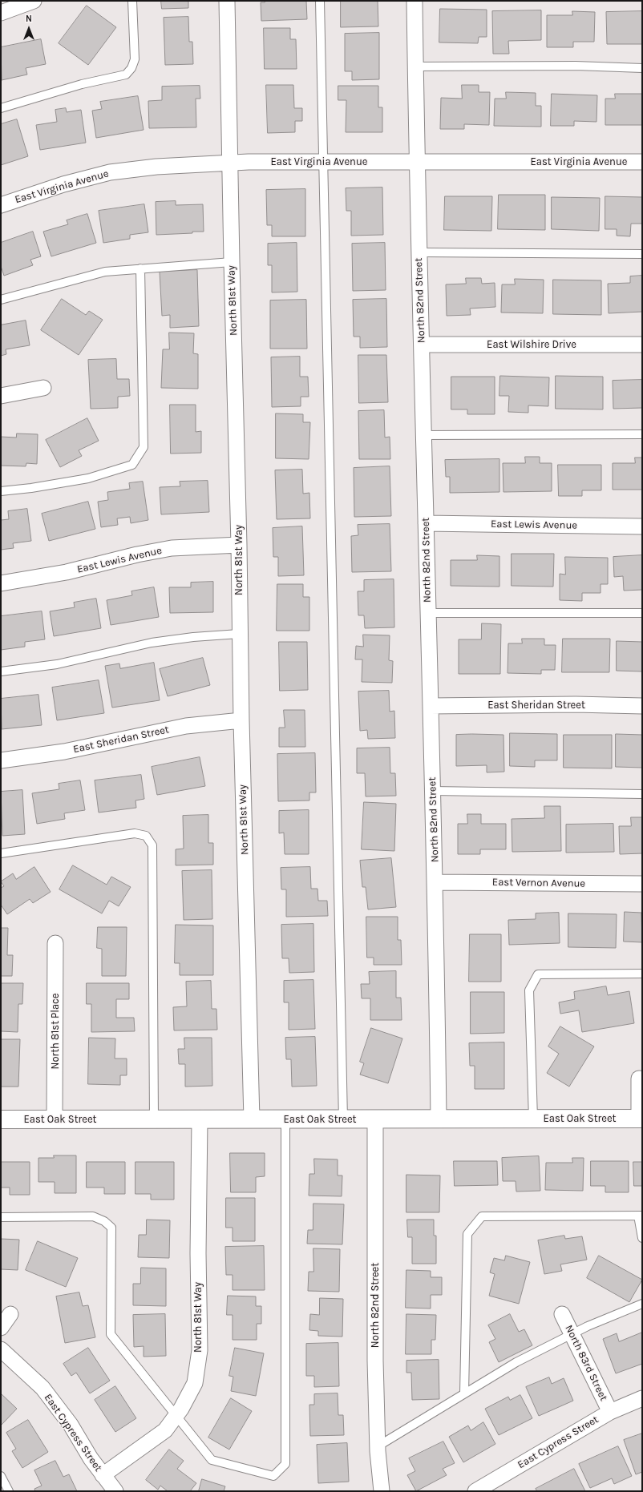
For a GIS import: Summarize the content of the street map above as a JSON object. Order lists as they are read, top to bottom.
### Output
{
  "streets": {
    "street": [
      "East Virginia Avenue",
      "North 81st Way",
      "North 82nd Street",
      "East Wilshire Drive",
      "East Lewis Avenue",
      "East Sheridan Street",
      "East Vernon Avenue",
      "North 81st Place",
      "East Oak Street",
      "North 83rd Street",
      "East Cypress Street"
    ]
  },
  "crossings": [
    ["East Virginia Avenue", "North 81st Way"],
    ["East Virginia Avenue", "North 82nd Street"],
    ["North 81st Way", "East Lewis Avenue"],
    ["North 81st Way", "East Sheridan Street"],
    ["North 81st Way", "East Oak Street"],
    ["North 81st Way", "East Cypress Street"],
    ["North 82nd Street", "East Wilshire Drive"],
    ["North 82nd Street", "East Lewis Avenue"],
    ["North 82nd Street", "East Sheridan Street"],
    ["North 82nd Street", "East Vernon Avenue"],
    ["North 82nd Street", "East Oak Street"],
    ["North 81st Place", "East Oak Street"],
    ["North 83rd Street", "East Cypress Street"]
  ],
  "north": "top"
}
